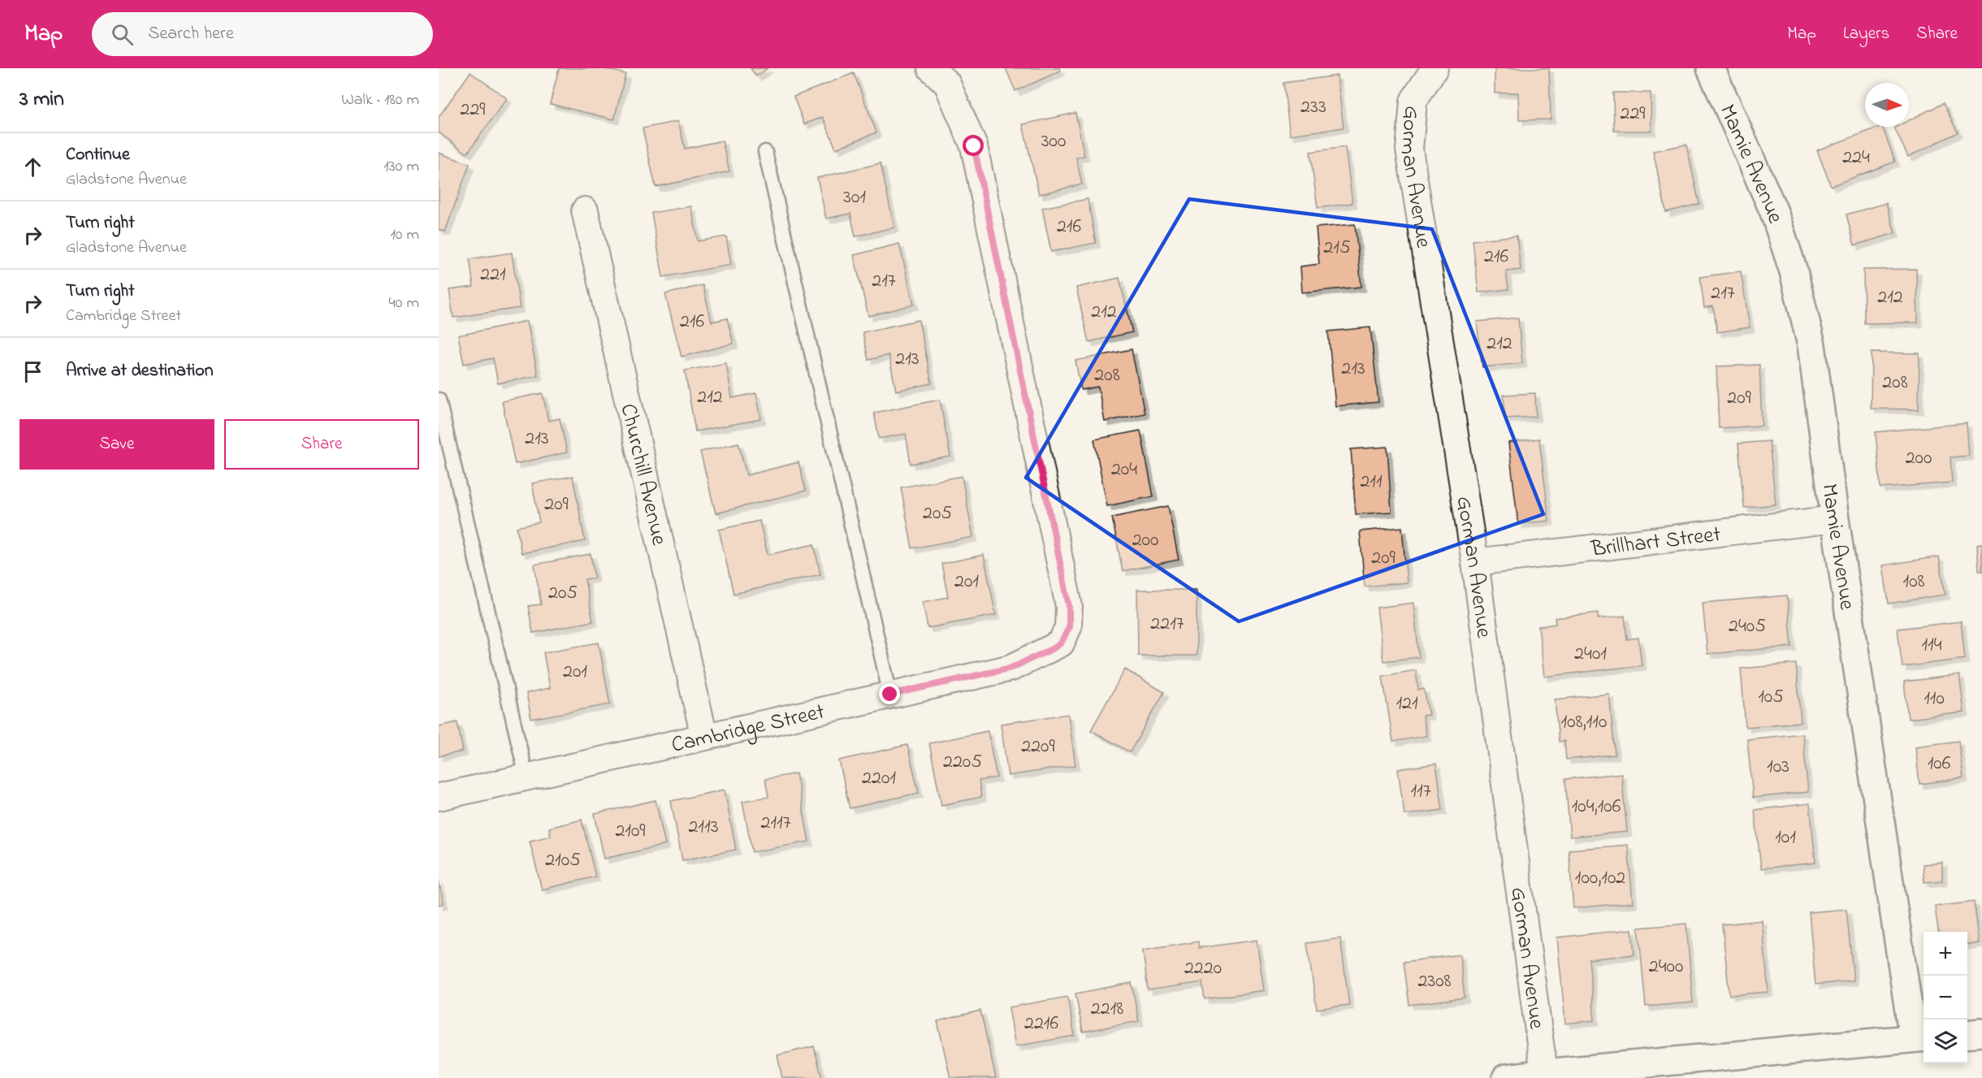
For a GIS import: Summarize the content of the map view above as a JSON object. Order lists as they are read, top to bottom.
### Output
{
  "streets": {
    "street": [
      "Mamie Avenue",
      "Gorman Avenue",
      "Churchill Avenue",
      "Brillhart Street",
      "Cambridge Street"
    ]
  },
  "crossings": [
    ["Mamie Avenue", "Brillhart Street"],
    ["Gorman Avenue", "Brillhart Street"],
    ["Churchill Avenue", "Cambridge Street"]
  ],
  "house_numbers": [
    "233",
    "229",
    "229",
    "300",
    "224",
    "301",
    "216",
    "215",
    "216",
    "221",
    "217",
    "217",
    "212",
    "212",
    "216",
    "212",
    "213",
    "213",
    "208",
    "208",
    "212",
    "209",
    "213",
    "200",
    "204",
    "211",
    "209",
    "205",
    "200",
    "209",
    "201",
    "108",
    "205",
    "2217",
    "2405",
    "114",
    "2401",
    "201",
    "105",
    "110",
    "121",
    "108,110",
    "2209",
    "2205",
    "106",
    "103",
    "2201",
    "117",
    "104,106",
    "2117",
    "2113",
    "2109",
    "101",
    "2105",
    "100,102",
    "2400",
    "2220",
    "2308",
    "2218",
    "2216"
  ],
  "north": "right",
  "page": {
    "header": "Map",
    "search": "Search here",
    "nav": ["Map", "Layers", "Share"],
    "heading": ["3 min", "Walk · 180 m"],
    "list": [
      ["Continue", "Gladstone Avenue", "130 m"],
      ["Turn right", "Gladstone Avenue", "10 m"],
      ["Turn right", "Cambridge Street", "40 m"],
      "Arrive at destination"
    ],
    "buttons": ["Save", "Share"],
    "map_buttons": ["+", "−"]
  }
}
